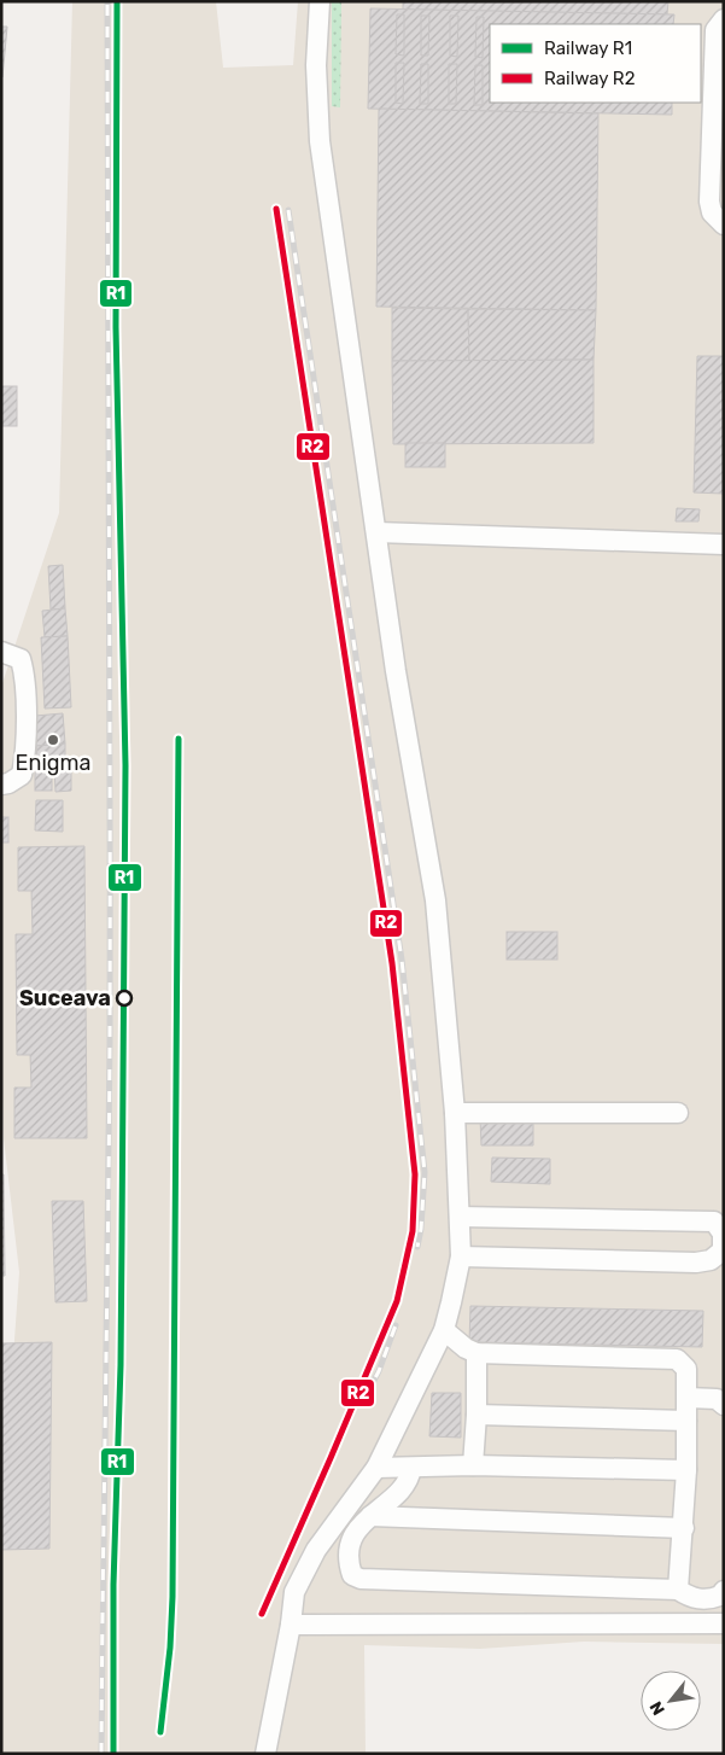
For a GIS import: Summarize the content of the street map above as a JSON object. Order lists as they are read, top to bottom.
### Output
{
  "places": ["Enigma", "Suceava"],
  "lines": ["rail line R1", "rail line R2"],
  "legend": ["Railway R1", "Railway R2"],
  "north": "bottom left"
}
